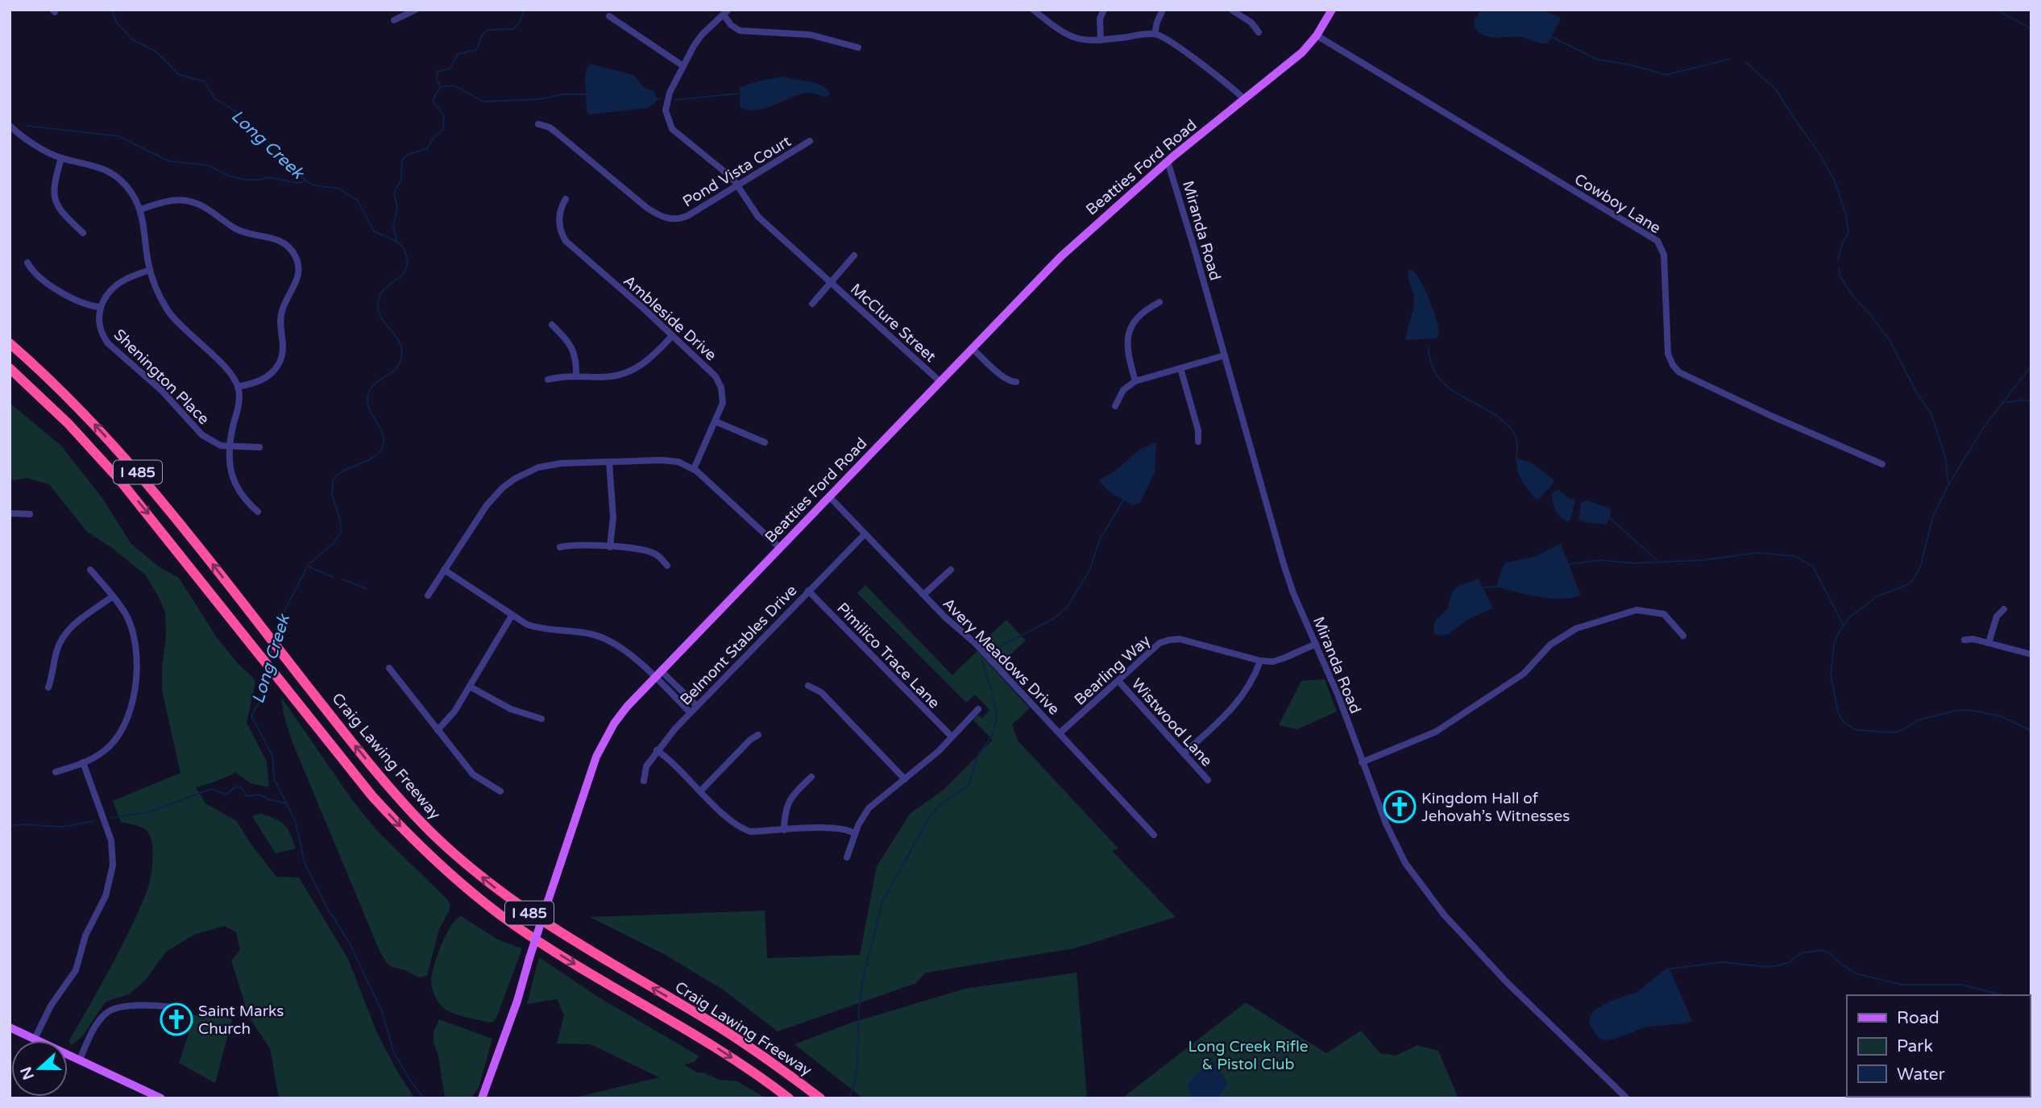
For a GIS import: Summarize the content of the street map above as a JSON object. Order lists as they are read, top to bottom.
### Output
{
  "streets": {
    "highway": ["I 485", "Craig Lawing Freeway"],
    "main road": ["Beatties Ford Road"],
    "street": [
      "Pond Vista Court",
      "Cowboy Lane",
      "Miranda Road",
      "Ambleside Drive",
      "McClure Street",
      "Shenington Place",
      "Belmont Stables Drive",
      "Pimilico Trace Lane",
      "Avery Meadows Drive",
      "Bearling Way",
      "Wistwood Lane"
    ]
  },
  "crossings": [
    ["Beatties Ford Road", "Cowboy Lane"],
    ["Beatties Ford Road", "Miranda Road"],
    ["Beatties Ford Road", "McClure Street"],
    ["Beatties Ford Road", "Avery Meadows Drive"],
    ["Pond Vista Court", "McClure Street"],
    ["Miranda Road", "Bearling Way"],
    ["Belmont Stables Drive", "Pimilico Trace Lane"],
    ["Belmont Stables Drive", "Avery Meadows Drive"],
    ["Avery Meadows Drive", "Bearling Way"],
    ["Bearling Way", "Wistwood Lane"]
  ],
  "water": ["Long Creek"],
  "parks": ["Long Creek Rifle & Pistol Club"],
  "places": {
    "church": ["Kingdom Hall of Jehovah’s Witnesses", "Saint Marks Church"]
  },
  "legend": ["Road", "Park", "Water"],
  "north": "left"
}
